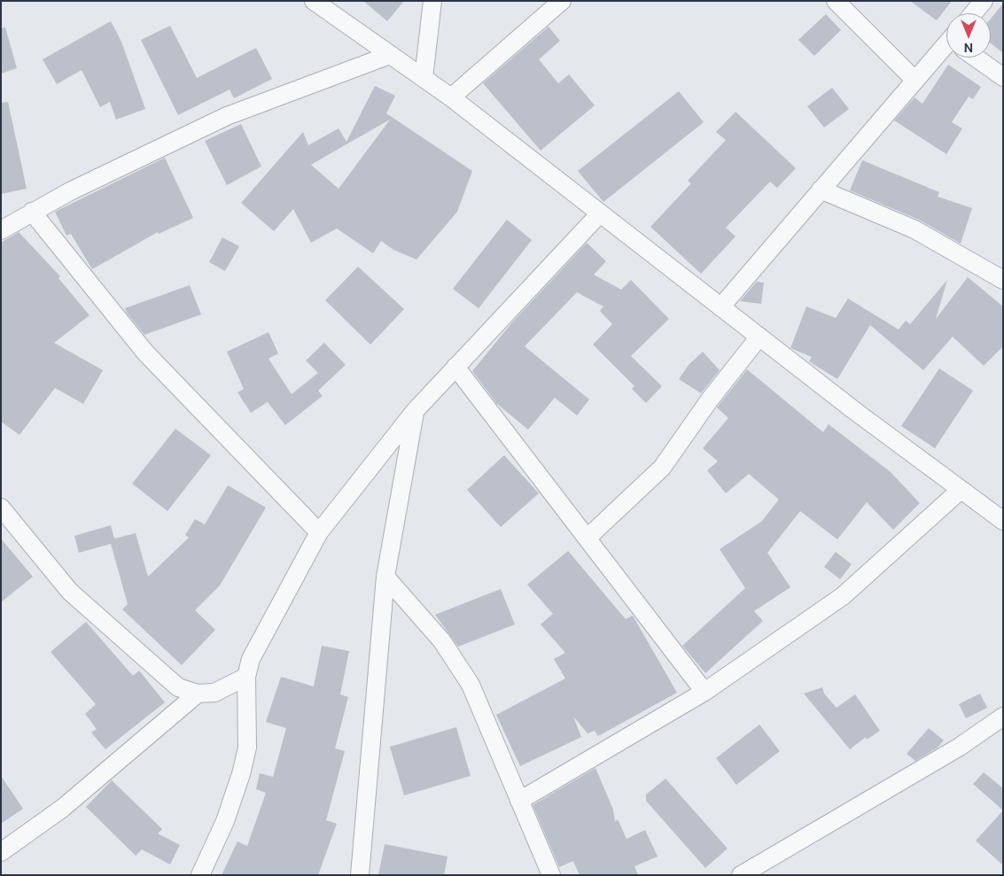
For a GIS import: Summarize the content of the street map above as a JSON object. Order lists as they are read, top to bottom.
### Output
{
  "north": "bottom"
}
